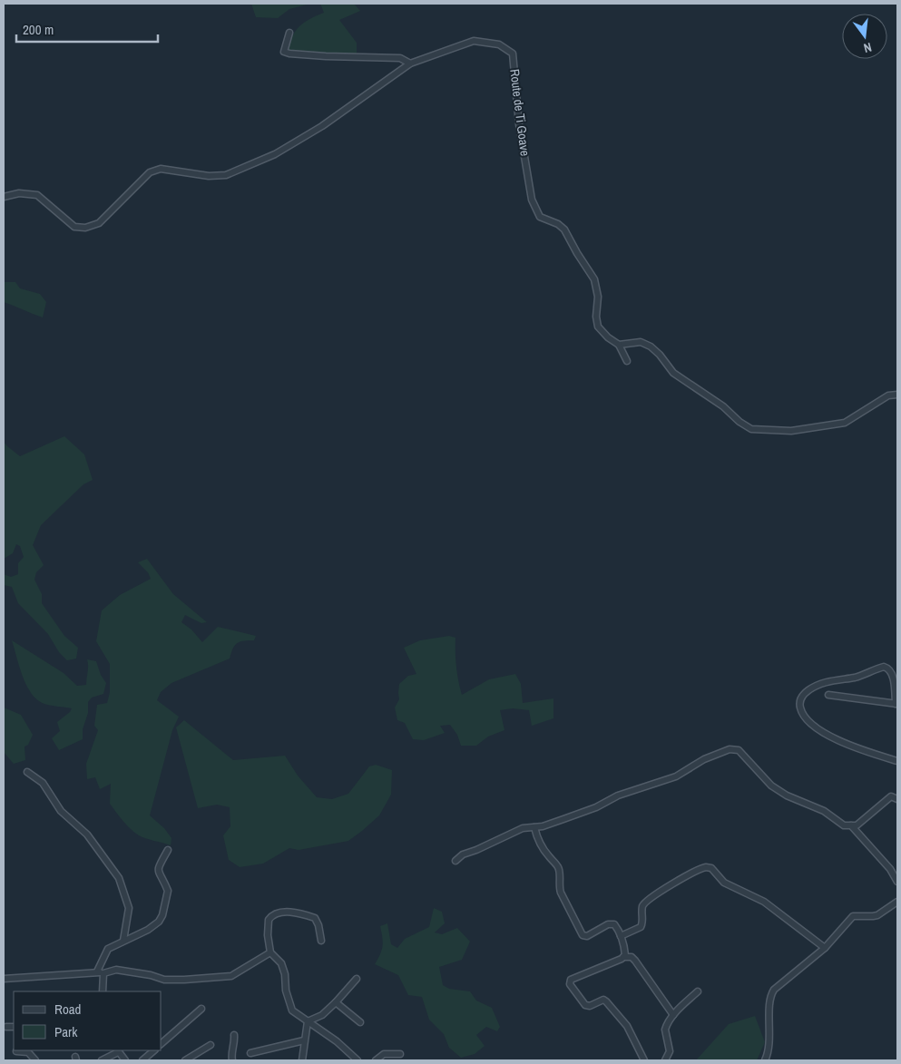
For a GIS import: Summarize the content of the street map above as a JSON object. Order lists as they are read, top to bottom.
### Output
{
  "streets": {
    "street": ["Route de Ti Goave"]
  },
  "legend": ["Road", "Park"],
  "scale_bar": "200 m",
  "north": "bottom"
}
